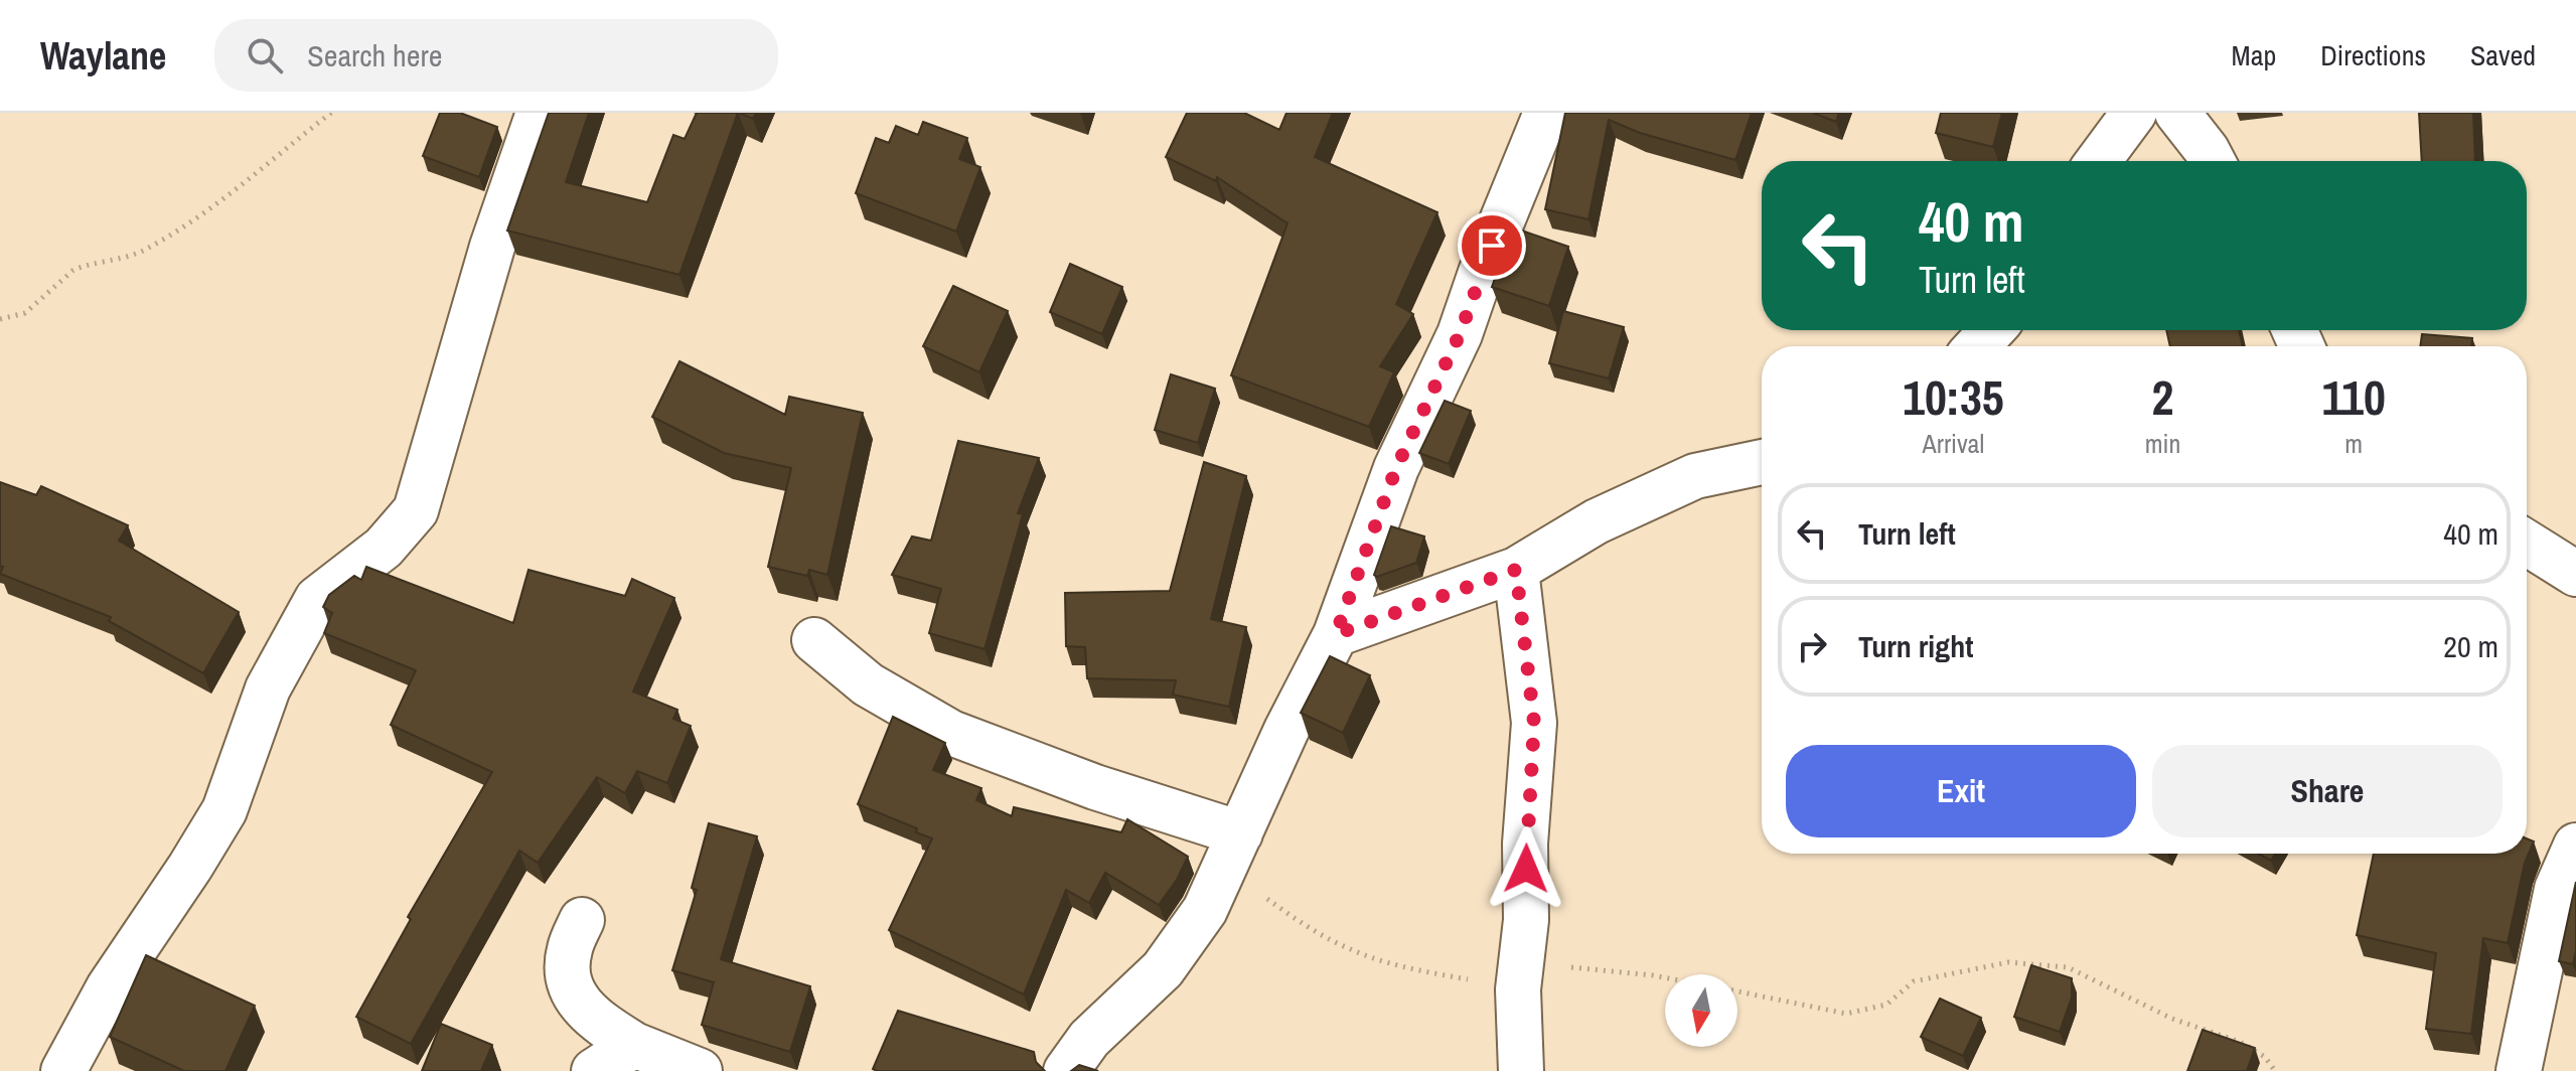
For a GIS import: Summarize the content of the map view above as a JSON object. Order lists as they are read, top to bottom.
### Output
{
  "north": "bottom",
  "page": {
    "header": "Waylane",
    "search": "Search here",
    "nav": ["Map", "Directions", "Saved"],
    "turn": ["40 m", "Turn left"],
    "eta": [
      "10:35",
      "Arrival",
      "2",
      "min",
      "110",
      "m"
    ],
    "list": [
      {
        "name": "Turn left",
        "value": "40 m"
      },
      {
        "name": "Turn right",
        "value": "20 m"
      }
    ],
    "buttons": ["Exit", "Share"]
  }
}
